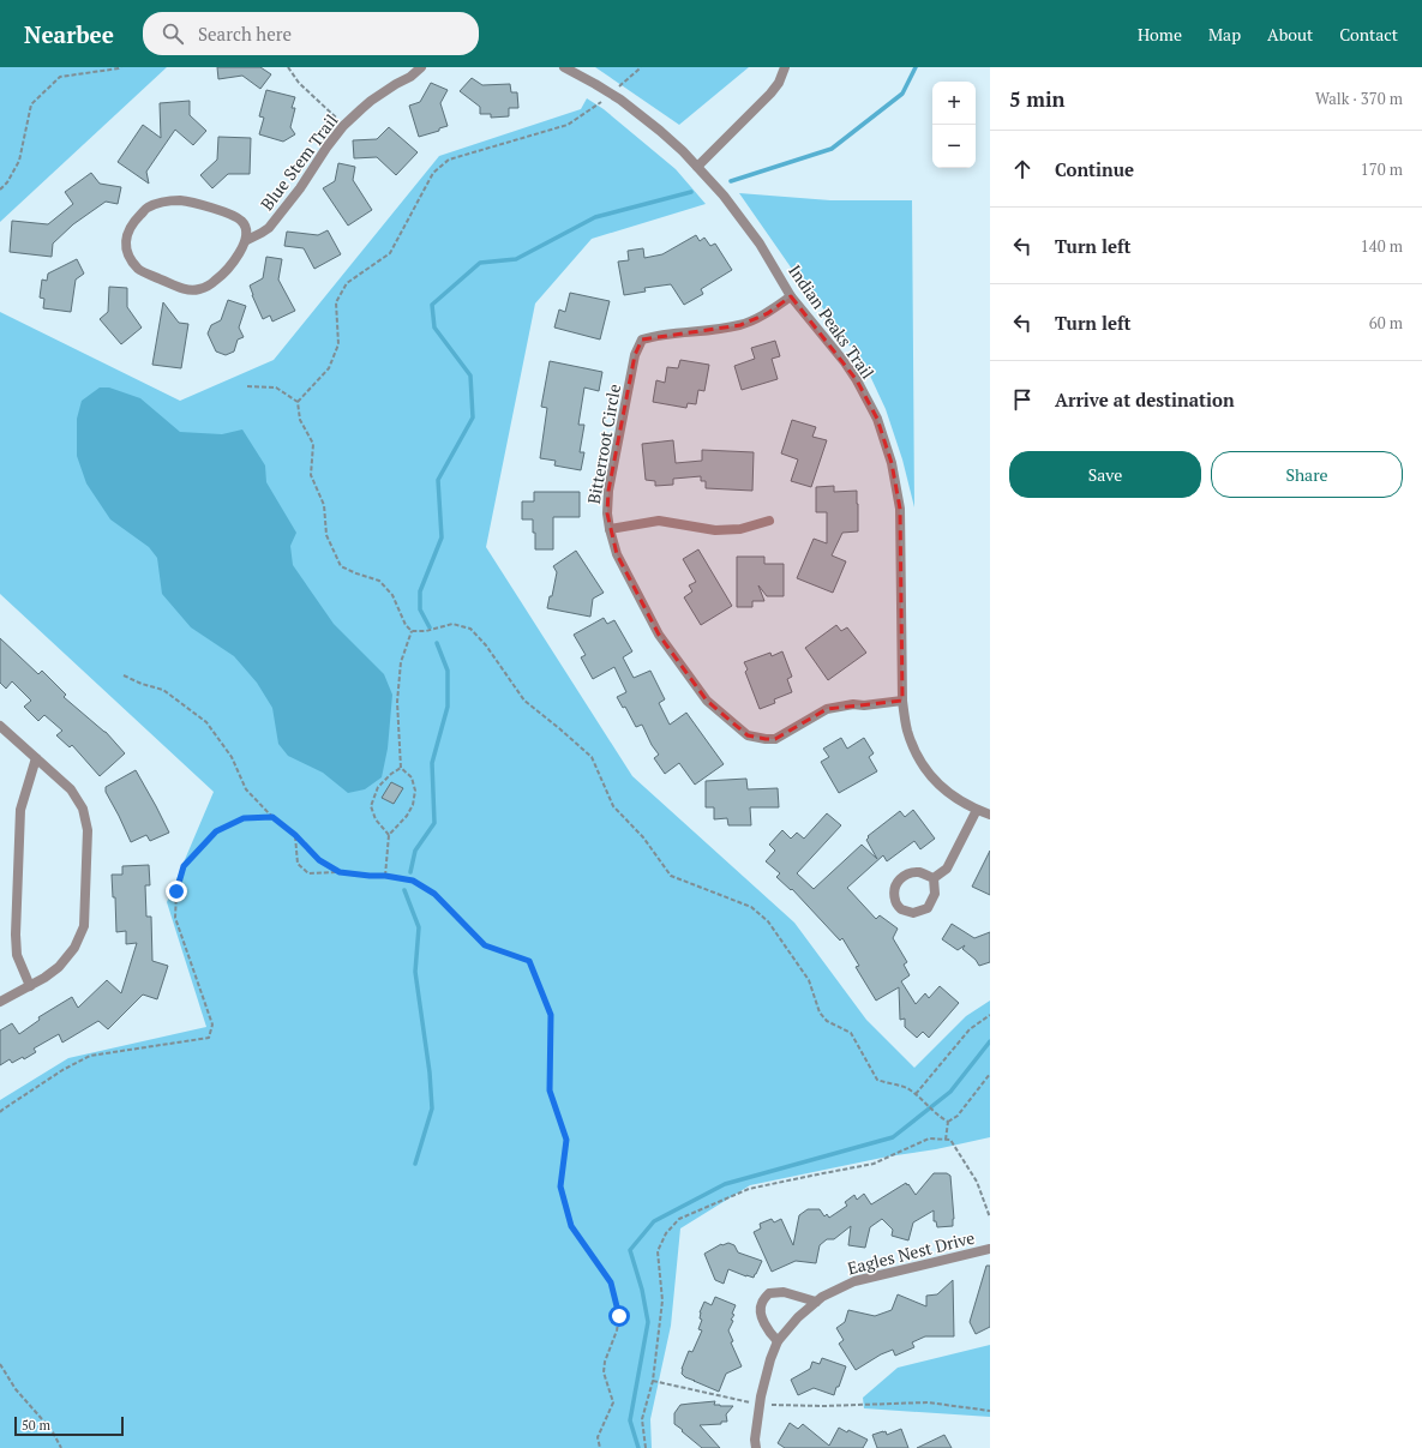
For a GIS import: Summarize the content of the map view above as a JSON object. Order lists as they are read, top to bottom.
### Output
{
  "streets": {
    "street": [
      "Blue Stem Trail",
      "Indian Peaks Trail",
      "Bitterroot Circle",
      "Eagles Nest Drive"
    ]
  },
  "crossings": [
    ["Indian Peaks Trail", "Bitterroot Circle"]
  ],
  "scale_bar": "50 m",
  "page": {
    "header": "Nearbee",
    "search": "Search here",
    "nav": [
      "Home",
      "Map",
      "About",
      "Contact"
    ],
    "heading": ["5 min", "Walk · 370 m"],
    "map_buttons": ["+", "−"],
    "list": [
      ["Continue", "170 m"],
      ["Turn left", "140 m"],
      ["Turn left", "60 m"],
      "Arrive at destination"
    ],
    "buttons": ["Save", "Share"],
    "scale": "50 m"
  }
}
